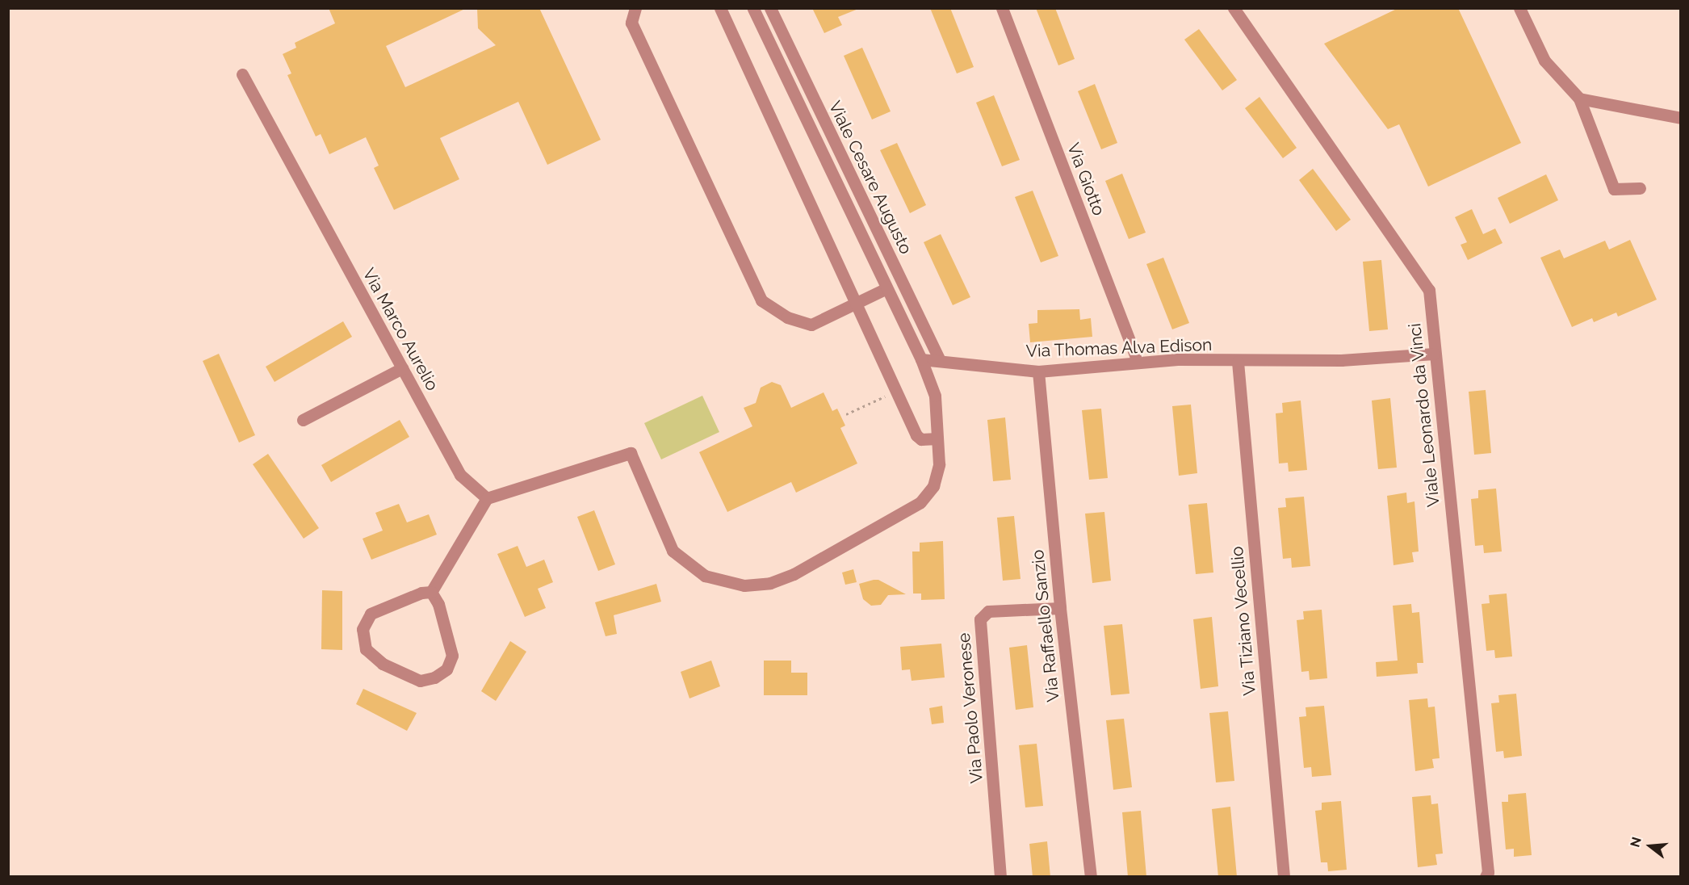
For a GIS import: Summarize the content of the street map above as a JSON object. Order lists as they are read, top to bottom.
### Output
{
  "streets": {
    "street": [
      "Viale Cesare Augusto",
      "Via Giotto",
      "Via Marco Aurelio",
      "Via Thomas Alva Edison",
      "Viale Leonardo da Vinci",
      "Via Tiziano Vecellio",
      "Via Raffaello Sanzio",
      "Via Paolo Veronese"
    ]
  },
  "crossings": [
    ["Viale Cesare Augusto", "Via Marco Aurelio"],
    ["Viale Cesare Augusto", "Via Thomas Alva Edison"],
    ["Via Giotto", "Via Thomas Alva Edison"],
    ["Via Thomas Alva Edison", "Viale Leonardo da Vinci"],
    ["Via Thomas Alva Edison", "Via Tiziano Vecellio"],
    ["Via Thomas Alva Edison", "Via Raffaello Sanzio"],
    ["Via Raffaello Sanzio", "Via Paolo Veronese"]
  ],
  "north": "left"
}
